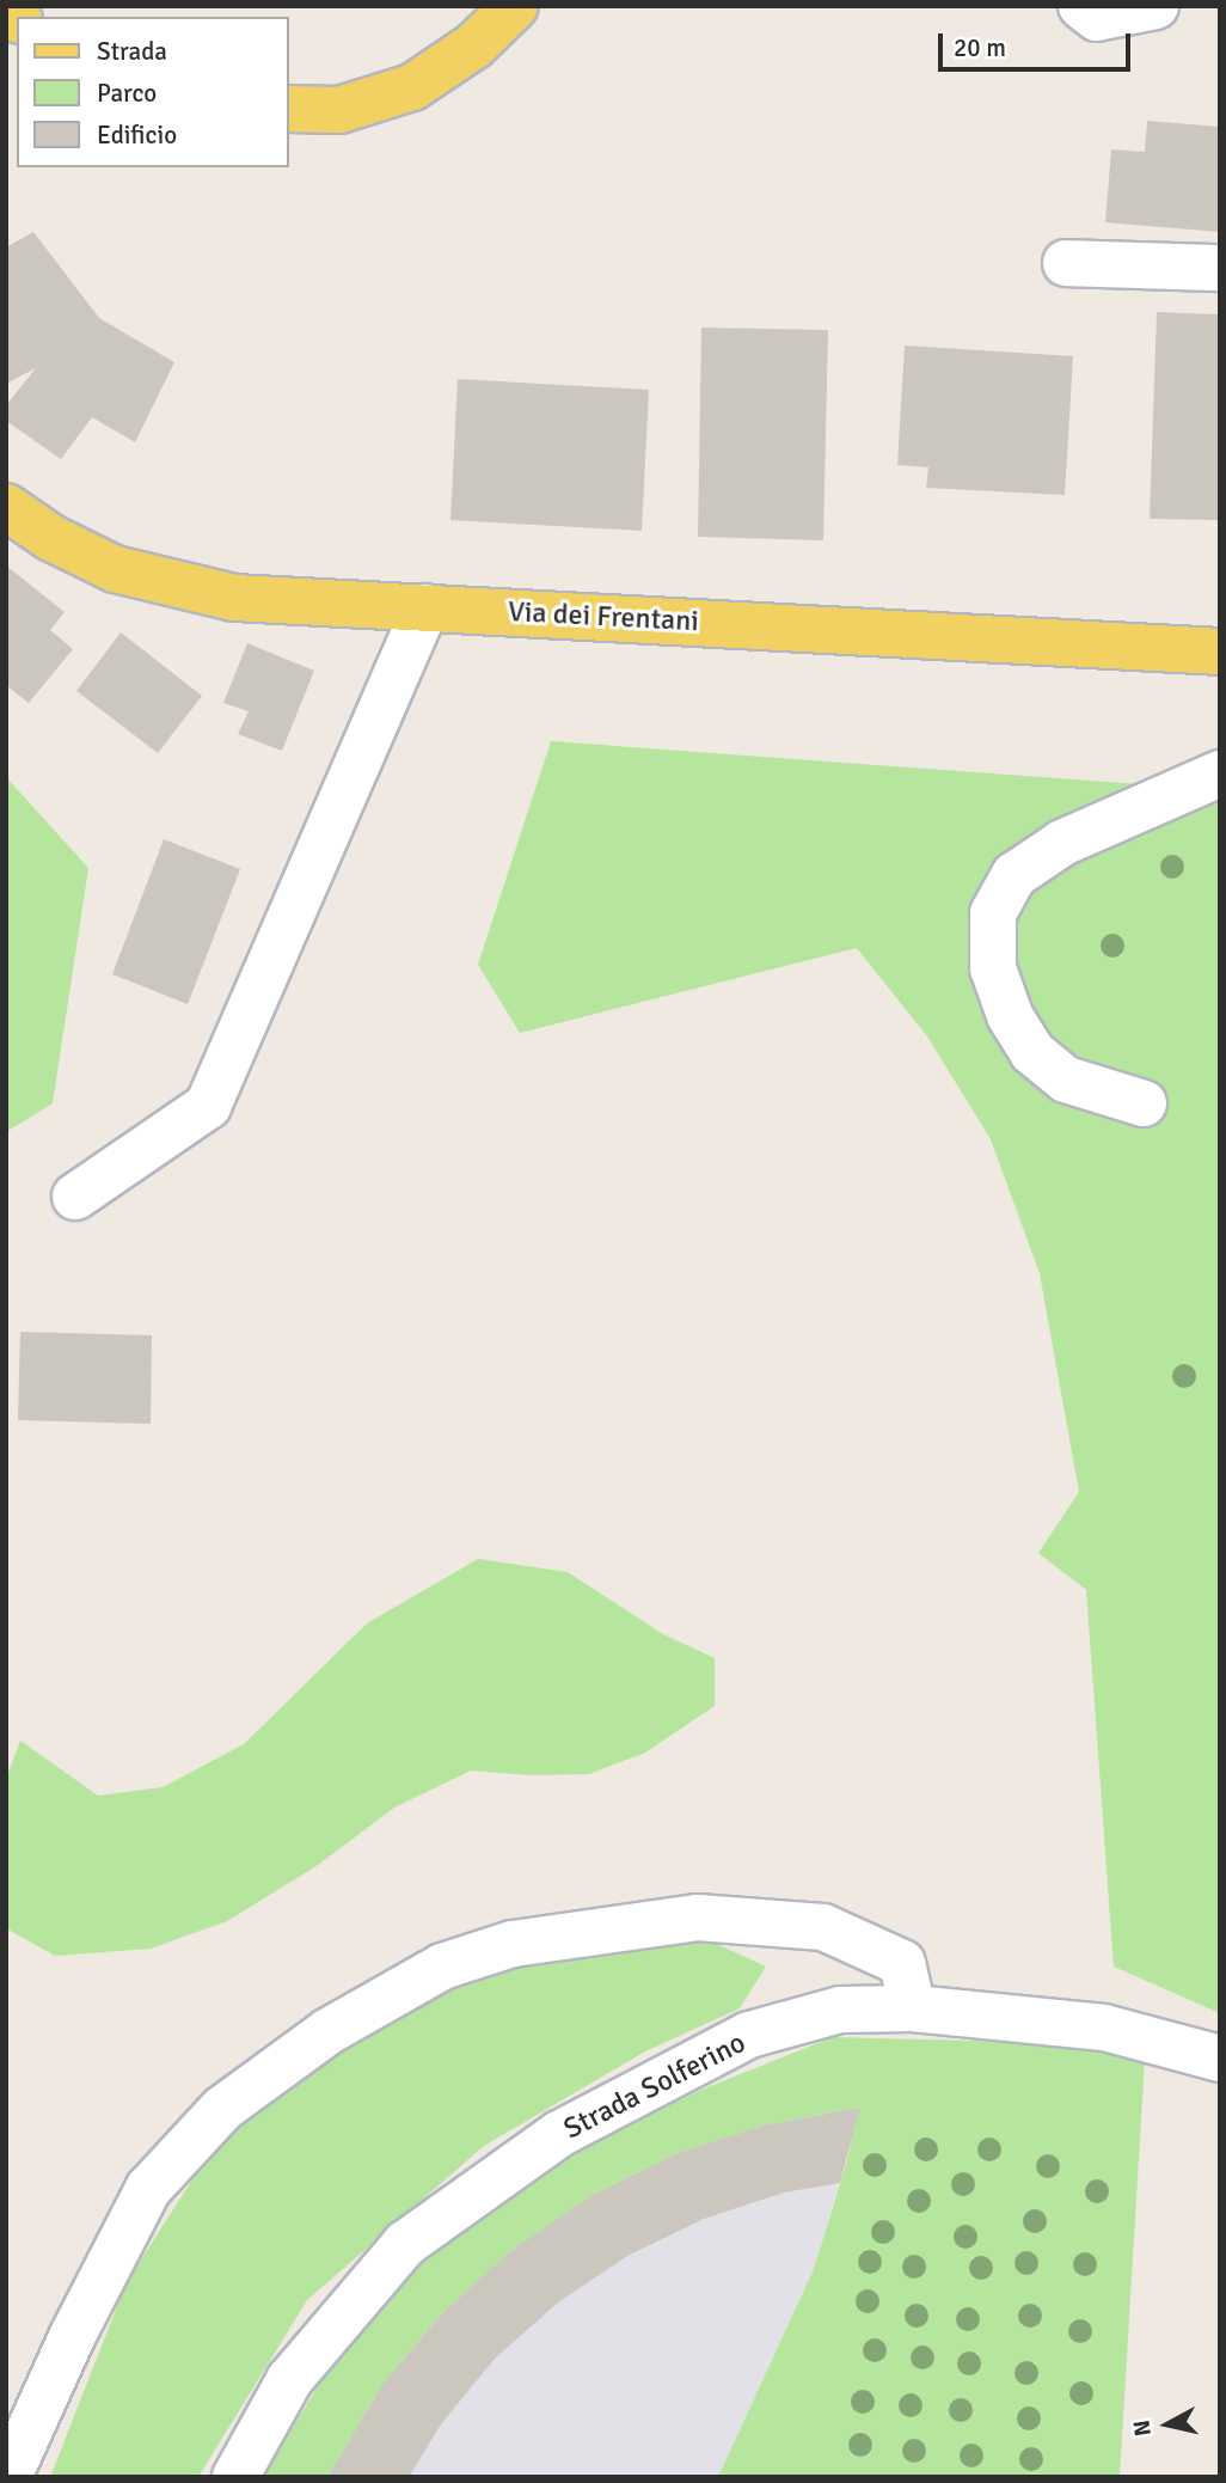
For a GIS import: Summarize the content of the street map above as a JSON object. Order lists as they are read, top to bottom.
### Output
{
  "streets": {
    "main road": ["Via dei Frentani"],
    "street": ["Strada Solferino"]
  },
  "legend": ["Strada", "Parco", "Edificio"],
  "scale_bar": "20 m",
  "north": "left"
}
